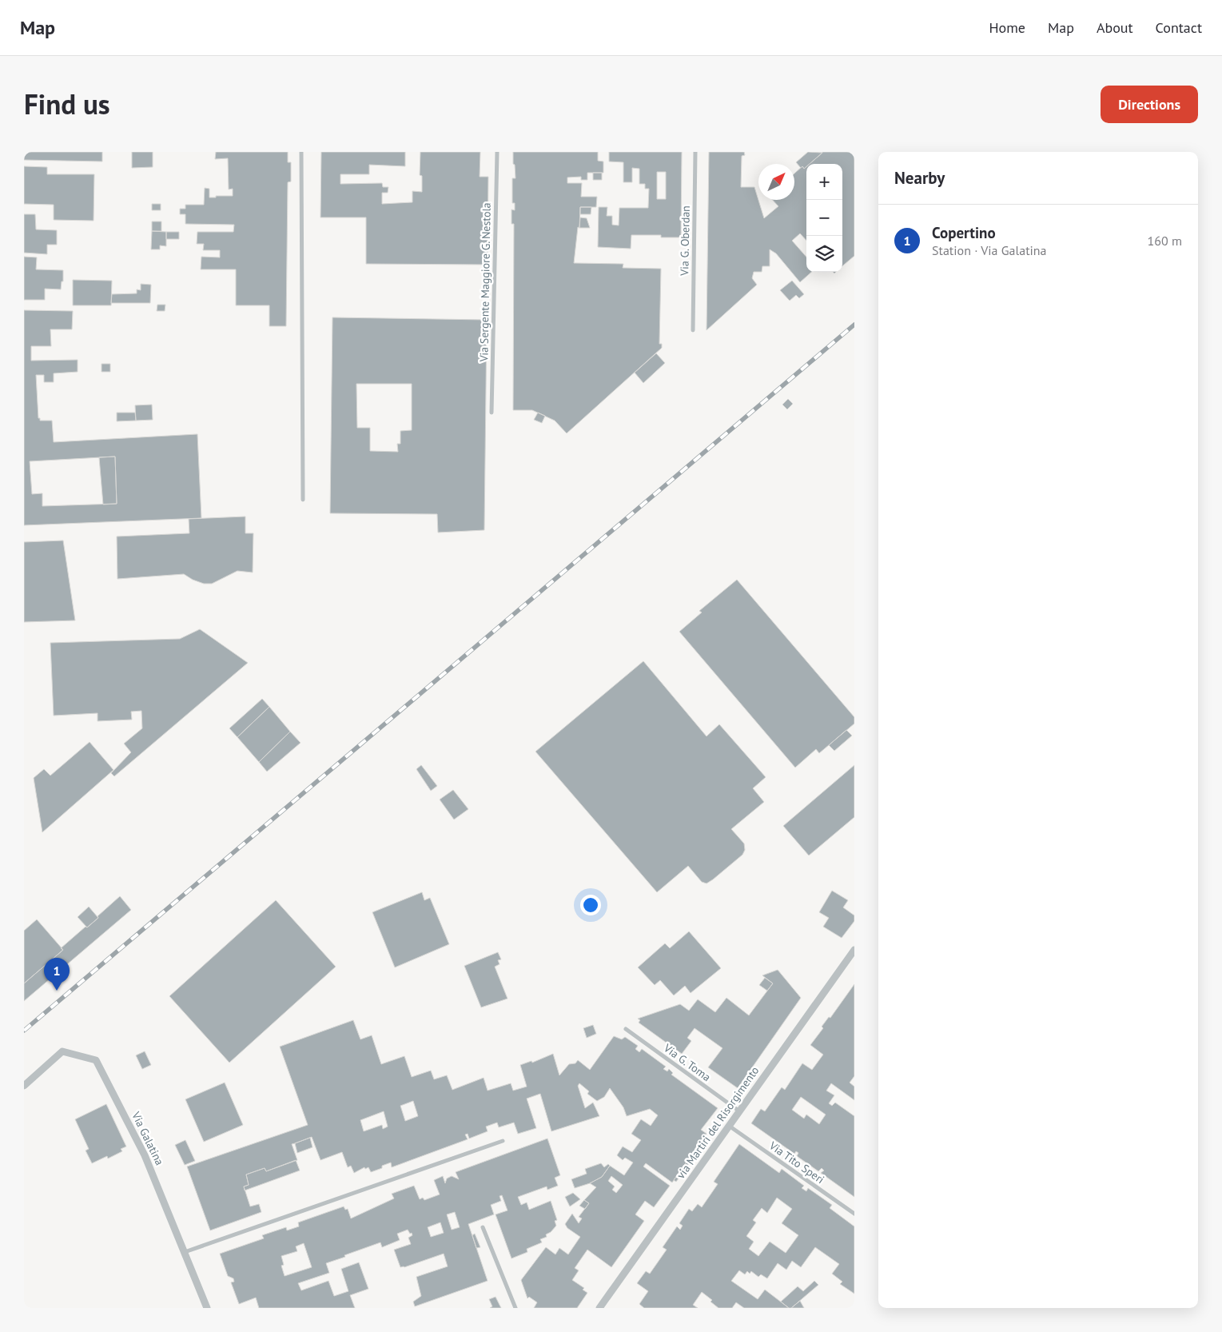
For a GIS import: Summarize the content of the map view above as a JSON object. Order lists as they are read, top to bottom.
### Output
{
  "streets": {
    "street": [
      "Via G. Oberdan",
      "Via Sergente Maggiore G. Nestola",
      "Via G. Toma",
      "via Martiri del Risorgimento",
      "Via Galatina",
      "Via Tito Speri"
    ]
  },
  "crossings": [
    ["Via G. Toma", "via Martiri del Risorgimento"],
    ["via Martiri del Risorgimento", "Via Tito Speri"]
  ],
  "north": "top right",
  "page": {
    "header": "Map",
    "nav": [
      "Home",
      "Map",
      "About",
      "Contact"
    ],
    "title": "Find us",
    "buttons": "Directions",
    "heading": "Nearby",
    "map_buttons": ["+", "−"],
    "list": [
      {
        "mark": "1",
        "name": "Copertino",
        "note": "Station · Via Galatina",
        "value": "160 m"
      }
    ],
    "pins": "1"
  }
}
